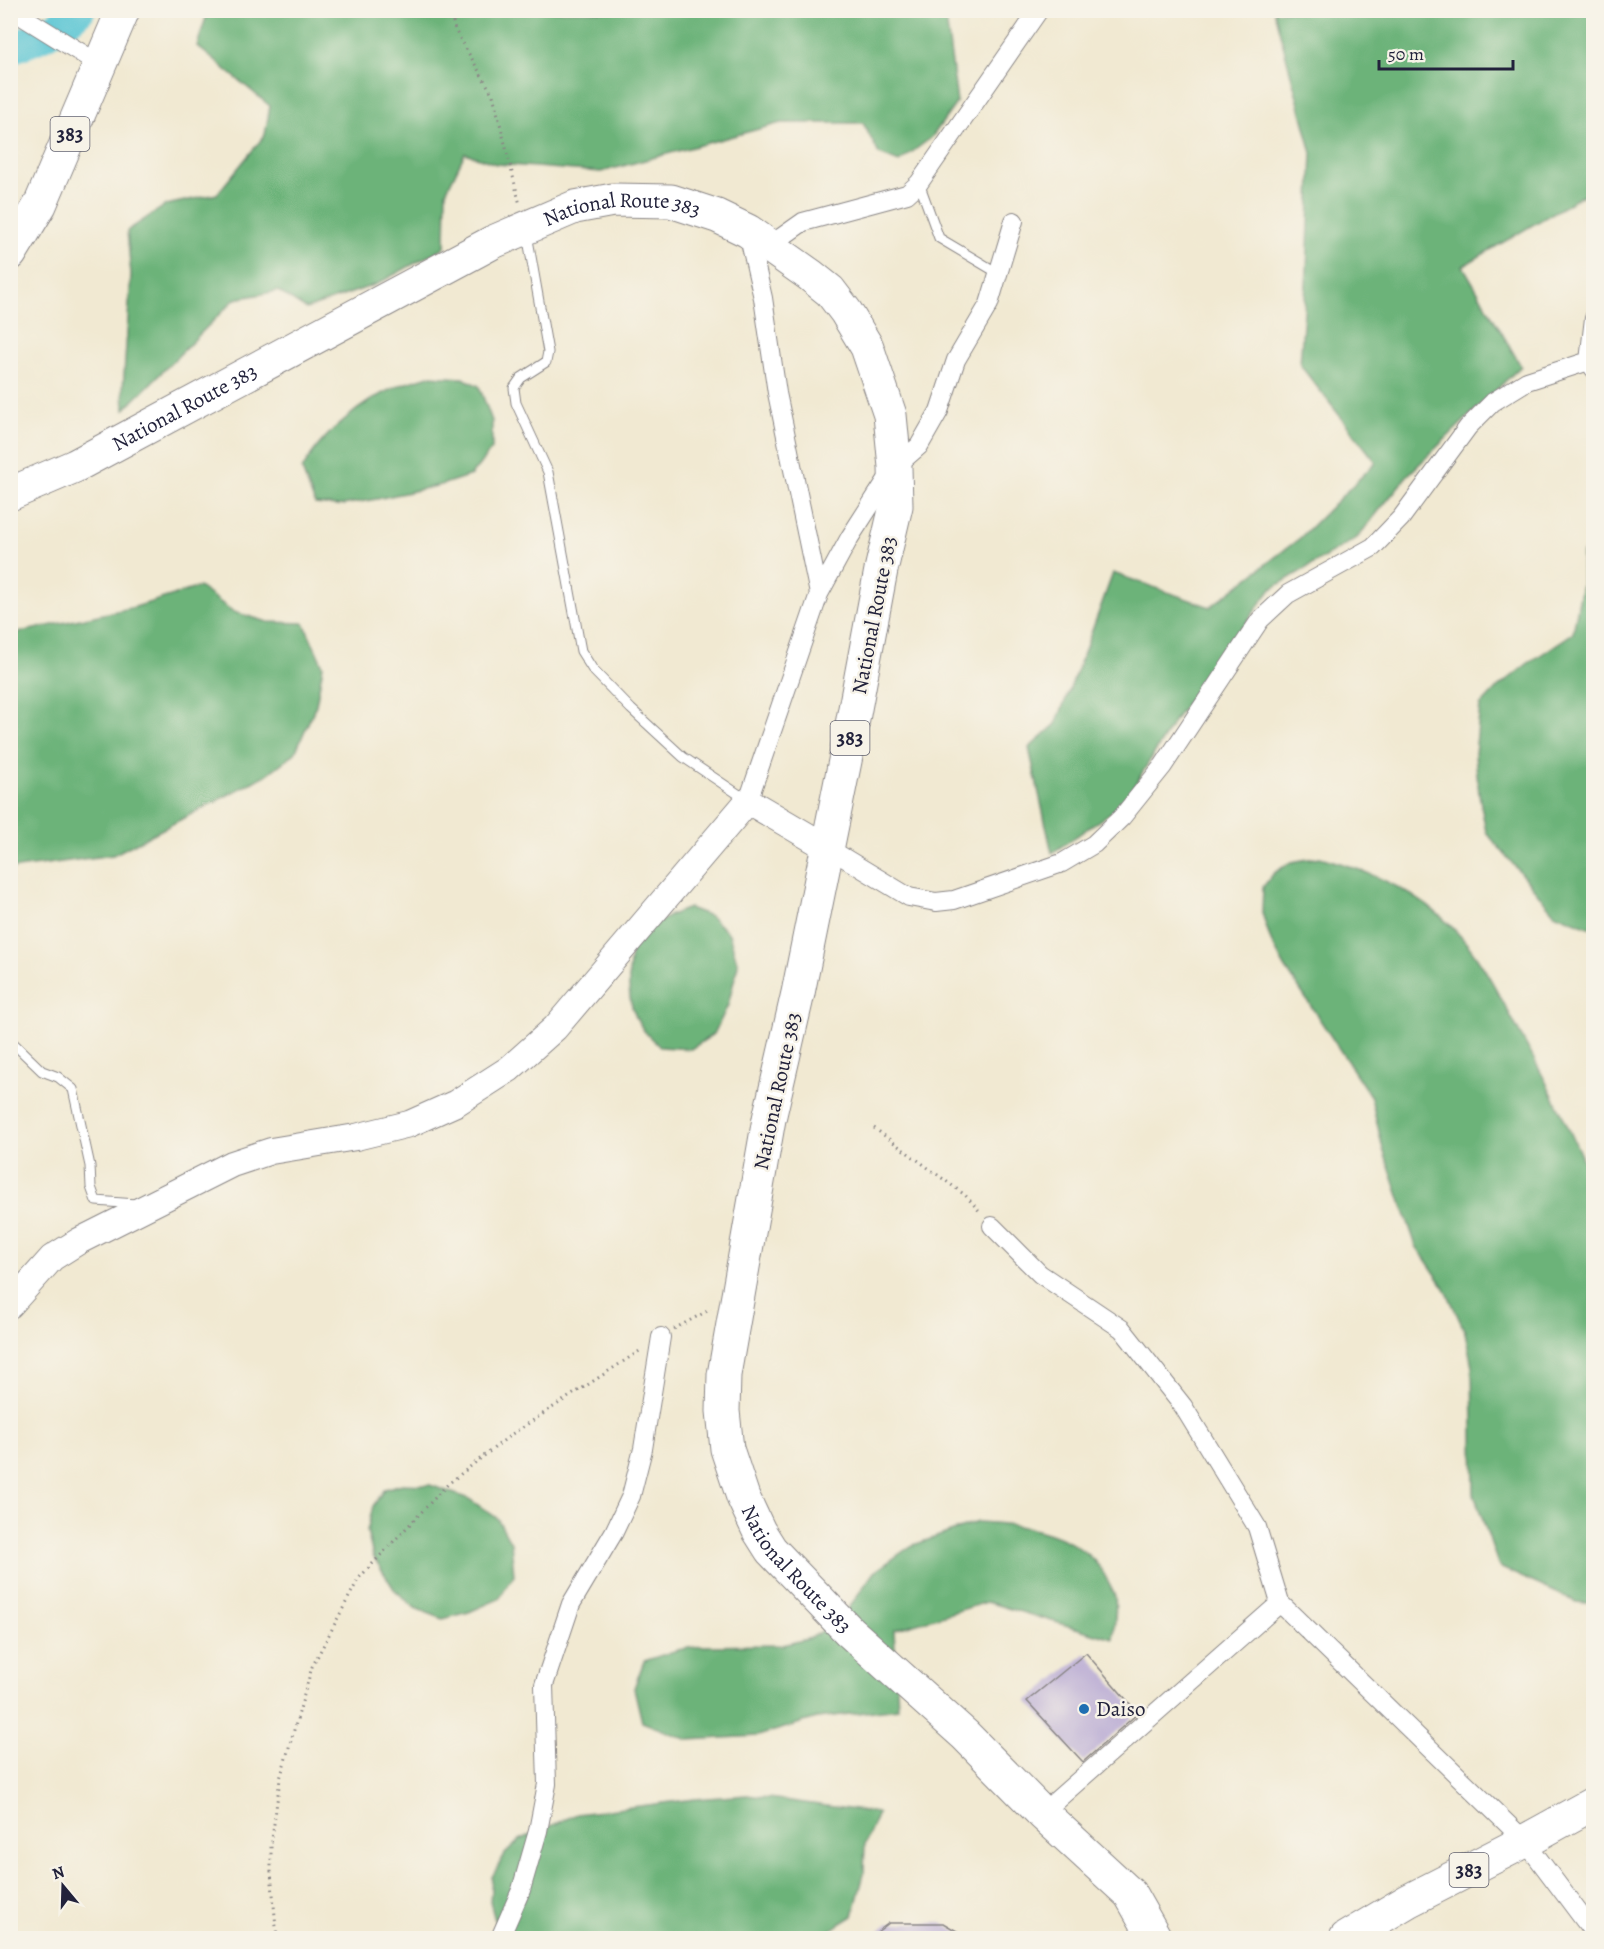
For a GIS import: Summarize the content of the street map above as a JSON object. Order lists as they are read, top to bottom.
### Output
{
  "streets": {
    "highway": ["383", "National Route 383"]
  },
  "places": ["Daiso"],
  "scale_bar": "50 m",
  "north": "top"
}
